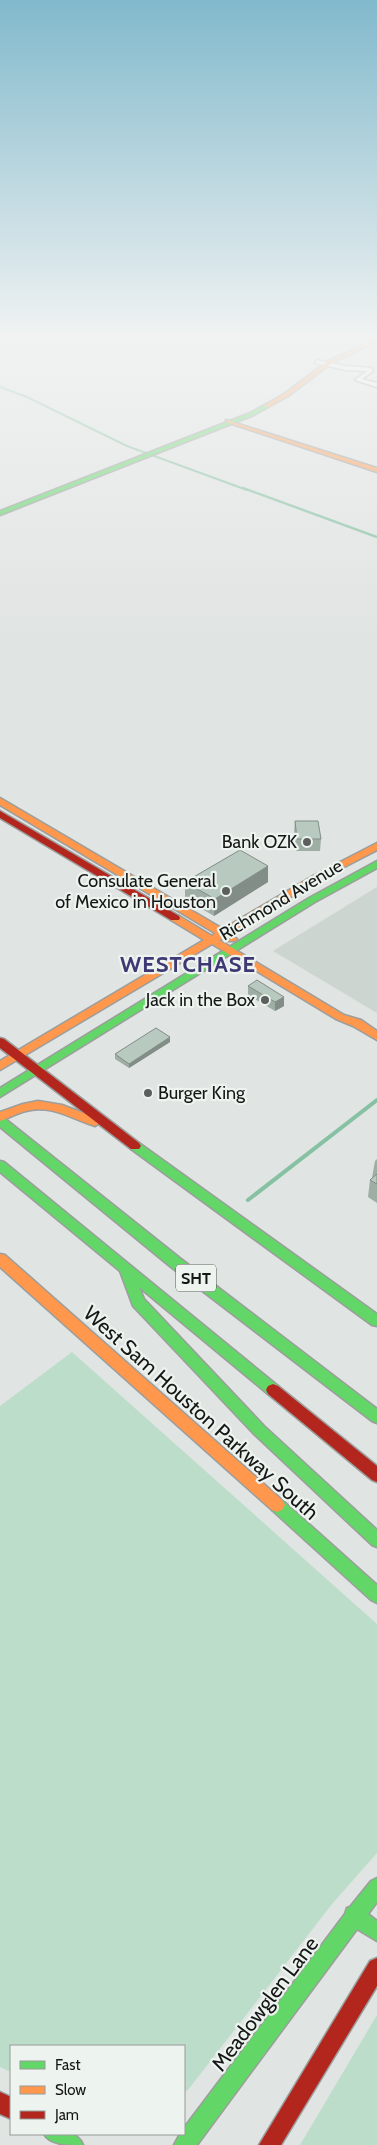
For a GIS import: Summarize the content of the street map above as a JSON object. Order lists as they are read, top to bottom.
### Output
{
  "streets": {
    "main road": [
      "Richmond Avenue",
      "SHT",
      "West Sam Houston Parkway South",
      "Meadowglen Lane"
    ]
  },
  "districts": ["WESTCHASE"],
  "places": [
    "Bank OZK",
    "Consulate General of Mexico in Houston",
    "Jack in the Box",
    "Burger King"
  ],
  "legend": ["Fast", "Slow", "Jam"]
}
